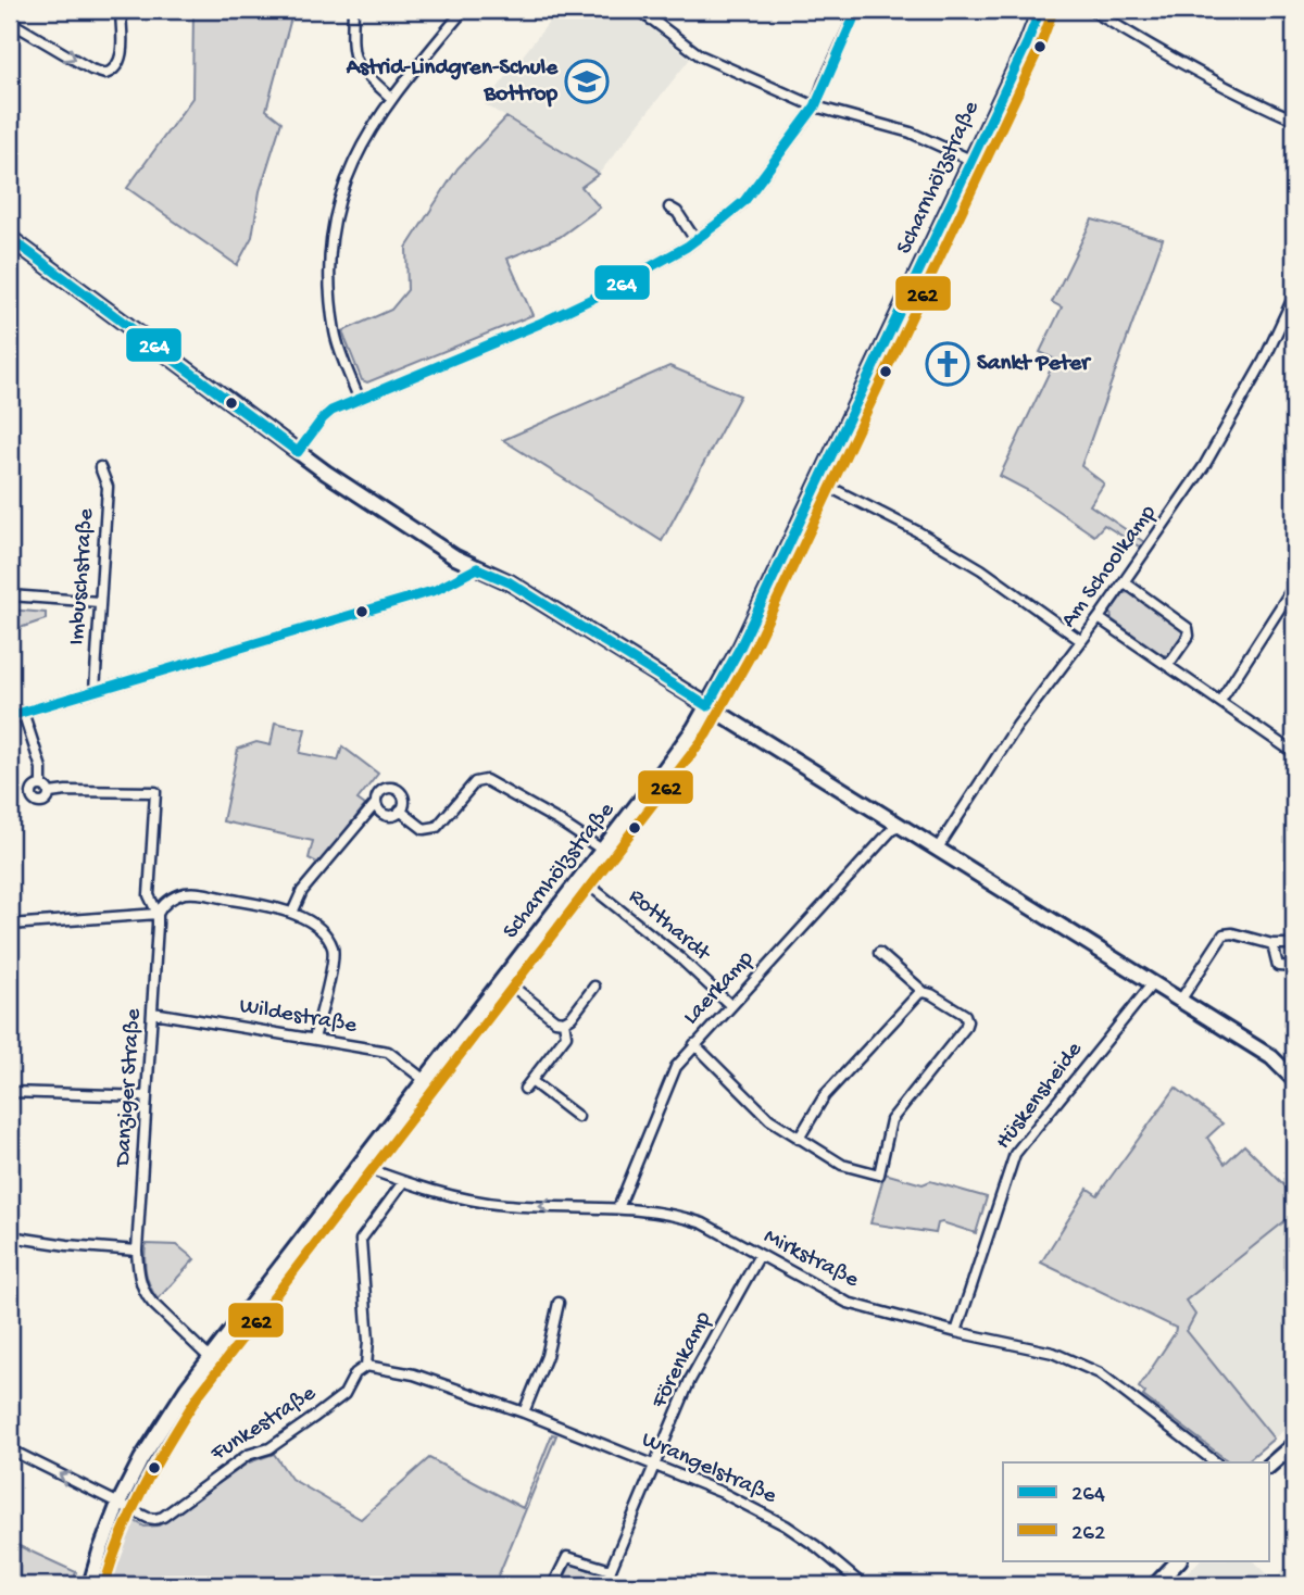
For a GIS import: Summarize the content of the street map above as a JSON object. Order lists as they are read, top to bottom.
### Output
{
  "streets": {
    "main road": ["Scharnhölzstraße"],
    "street": [
      "Am Schoolkamp",
      "Imbuschstraße",
      "Rotthardt",
      "Laerkamp",
      "Wildestraße",
      "Danziger Straße",
      "Hüskensheide",
      "Mirkstraße",
      "Förenkamp",
      "Funkestraße",
      "Wrangelstraße"
    ]
  },
  "crossings": [
    ["Scharnhölzstraße", "Rotthardt"],
    ["Scharnhölzstraße", "Wildestraße"],
    ["Scharnhölzstraße", "Danziger Straße"],
    ["Scharnhölzstraße", "Mirkstraße"],
    ["Scharnhölzstraße", "Funkestraße"],
    ["Rotthardt", "Laerkamp"],
    ["Laerkamp", "Mirkstraße"],
    ["Wildestraße", "Danziger Straße"],
    ["Hüskensheide", "Mirkstraße"],
    ["Mirkstraße", "Förenkamp"],
    ["Förenkamp", "Wrangelstraße"],
    ["Funkestraße", "Wrangelstraße"]
  ],
  "places": {
    "school or university": ["Astrid-Lindgren-Schule Bottrop"],
    "church": ["Sankt Peter"]
  },
  "lines": ["transit line 264", "transit line 262"],
  "legend": ["264", "262"]
}
